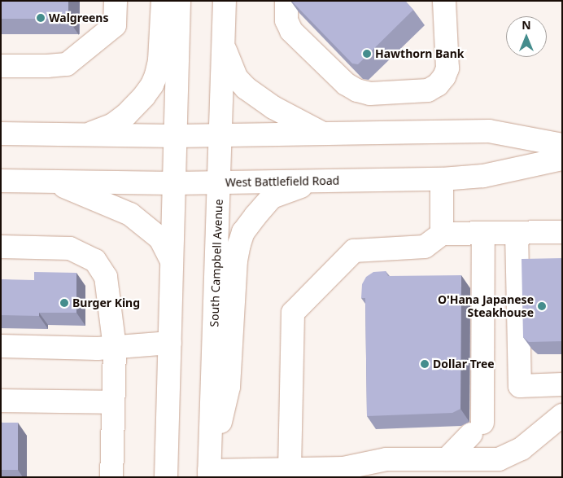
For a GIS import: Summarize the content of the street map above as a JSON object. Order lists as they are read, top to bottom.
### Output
{
  "streets": {
    "main road": ["West Battlefield Road", "South Campbell Avenue"]
  },
  "crossings": [
    ["West Battlefield Road", "South Campbell Avenue"]
  ],
  "places": [
    "Walgreens",
    "Hawthorn Bank",
    "Burger King",
    "O'Hana Japanese Steakhouse",
    "Dollar Tree"
  ],
  "north": "top"
}
